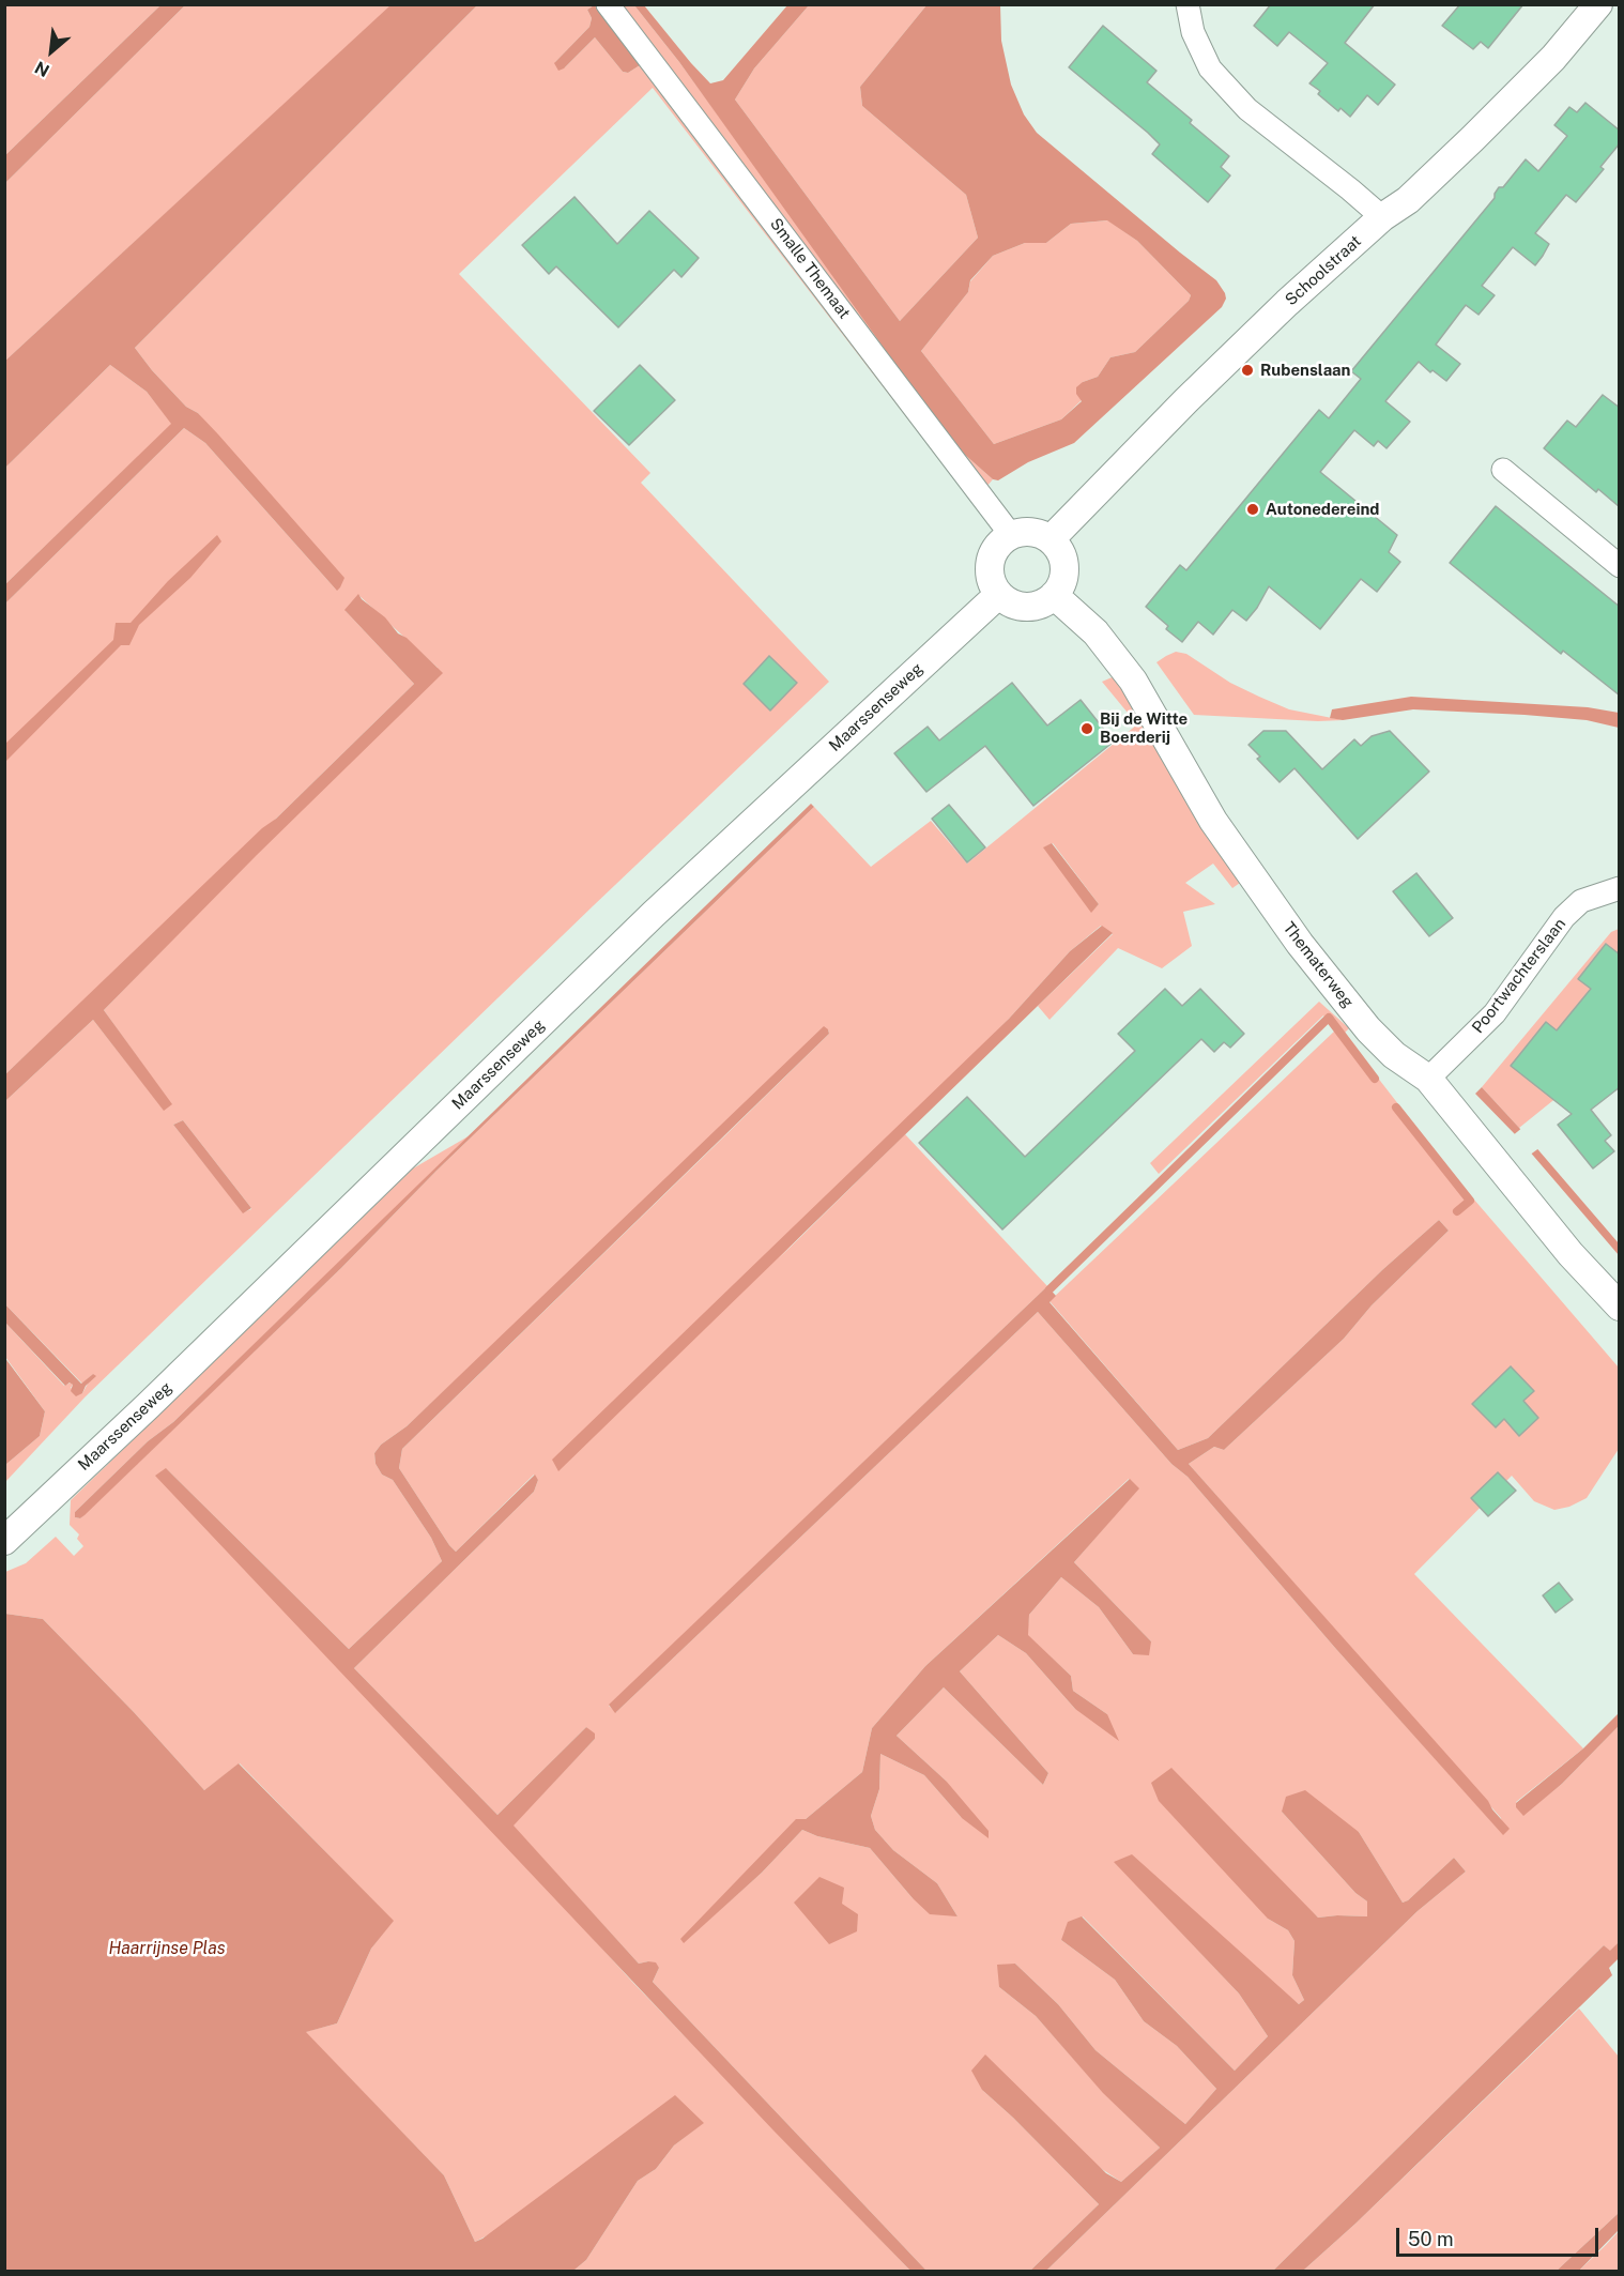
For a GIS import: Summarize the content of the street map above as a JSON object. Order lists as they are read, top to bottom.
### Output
{
  "streets": {
    "street": [
      "Smalle Themaat",
      "Schoolstraat",
      "Maarssenseweg",
      "Thematerweg",
      "Poortwachterslaan"
    ]
  },
  "crossings": [
    ["Smalle Themaat", "Schoolstraat"],
    ["Smalle Themaat", "Maarssenseweg"],
    ["Smalle Themaat", "Thematerweg"],
    ["Schoolstraat", "Maarssenseweg"],
    ["Schoolstraat", "Thematerweg"],
    ["Maarssenseweg", "Thematerweg"],
    ["Thematerweg", "Poortwachterslaan"]
  ],
  "water": ["Haarrijnse Plas"],
  "places": ["Rubenslaan", "Autonedereind", "Bij de Witte Boerderij"],
  "scale_bar": "50 m",
  "north": "bottom left"
}
